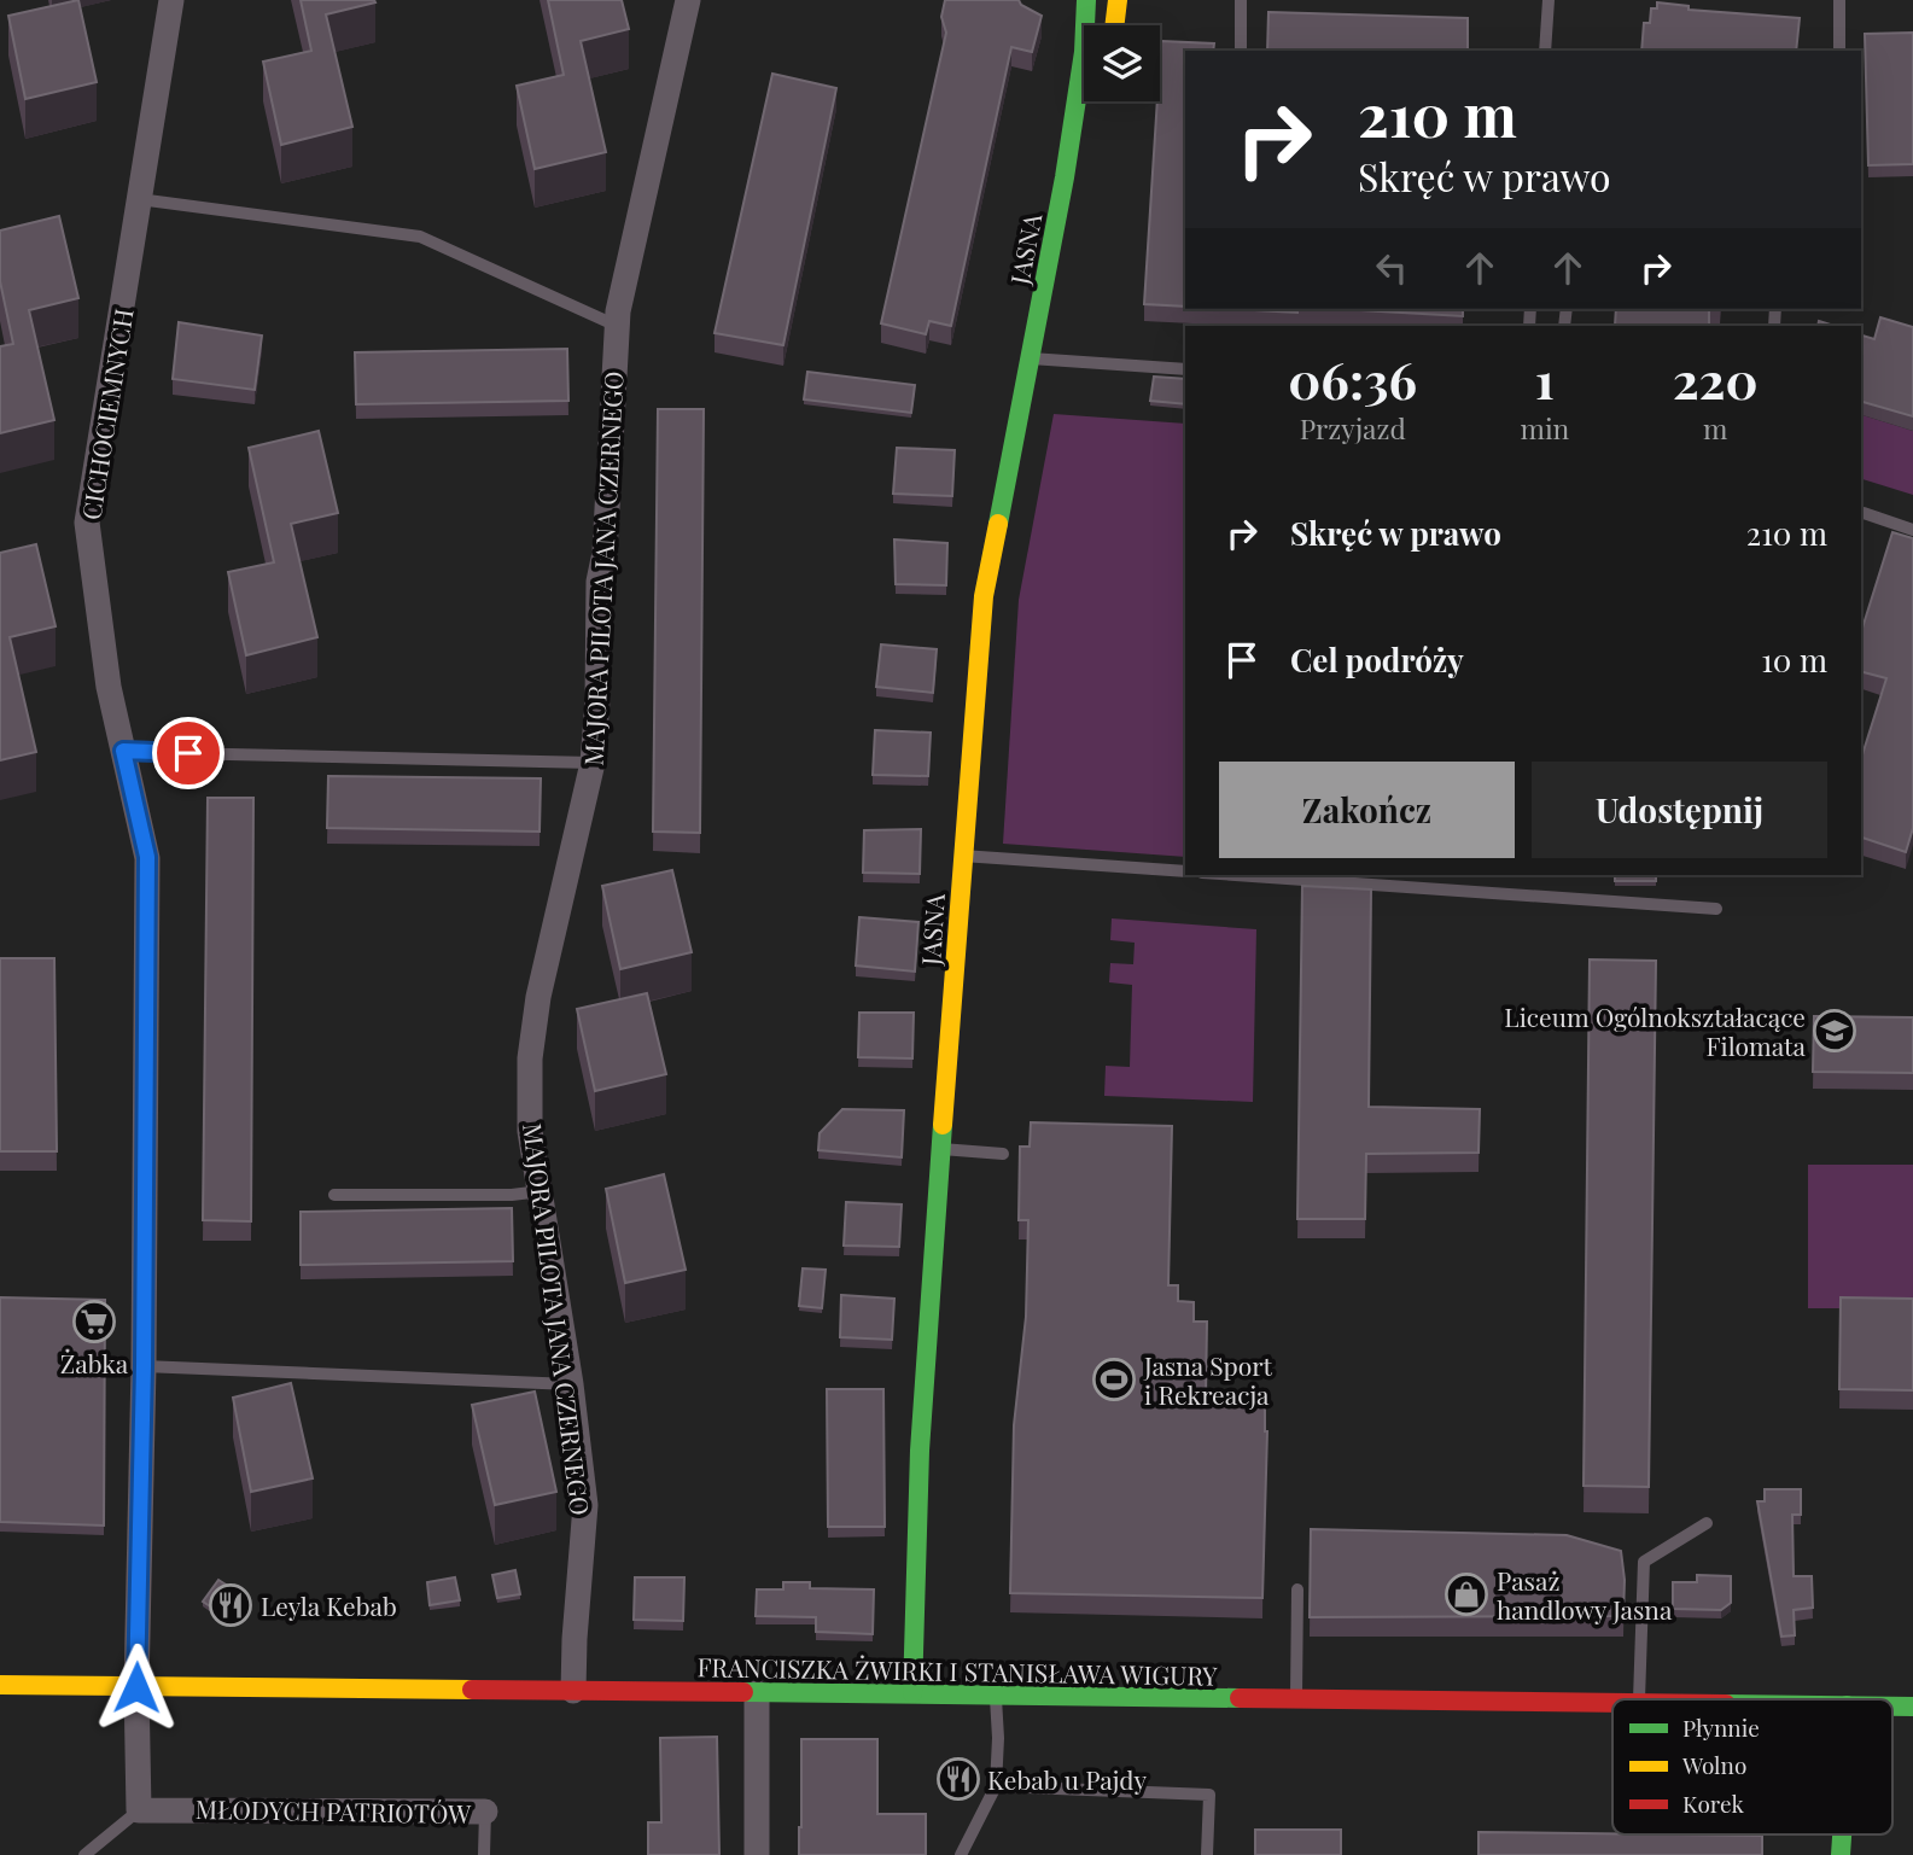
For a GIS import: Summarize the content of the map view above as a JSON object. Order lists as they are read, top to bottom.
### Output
{
  "streets": {
    "street": [
      "JASNA",
      "CICHOCIEMNYCH",
      "MAJORA PILOTA JANA CZERNEGO",
      "FRANCISZKA ŻWIRKI I STANISŁAWA WIGURY",
      "MŁODYCH PATRIOTÓW"
    ]
  },
  "crossings": [
    ["JASNA", "FRANCISZKA ŻWIRKI I STANISŁAWA WIGURY"],
    ["CICHOCIEMNYCH", "FRANCISZKA ŻWIRKI I STANISŁAWA WIGURY"],
    ["MAJORA PILOTA JANA CZERNEGO", "FRANCISZKA ŻWIRKI I STANISŁAWA WIGURY"]
  ],
  "places": {
    "school or university": ["Liceum Ogólnokształacące Filomata"],
    "supermarket": ["Żabka"],
    "sports": ["Jasna Sport i Rekreacja"],
    "shop": ["Pasaż handlowy Jasna"],
    "restaurant": ["Leyla Kebab", "Kebab u Pajdy"]
  },
  "legend": ["Płynnie", "Wolno", "Korek"],
  "page": {
    "turn": ["210 m", "Skręć w prawo"],
    "eta": [
      "06:36",
      "Przyjazd",
      "1",
      "min",
      "220",
      "m"
    ],
    "list": [
      {
        "name": "Skręć w prawo",
        "value": "210 m"
      },
      {
        "name": "Cel podróży",
        "value": "10 m"
      }
    ],
    "buttons": ["Zakończ", "Udostępnij"]
  }
}
